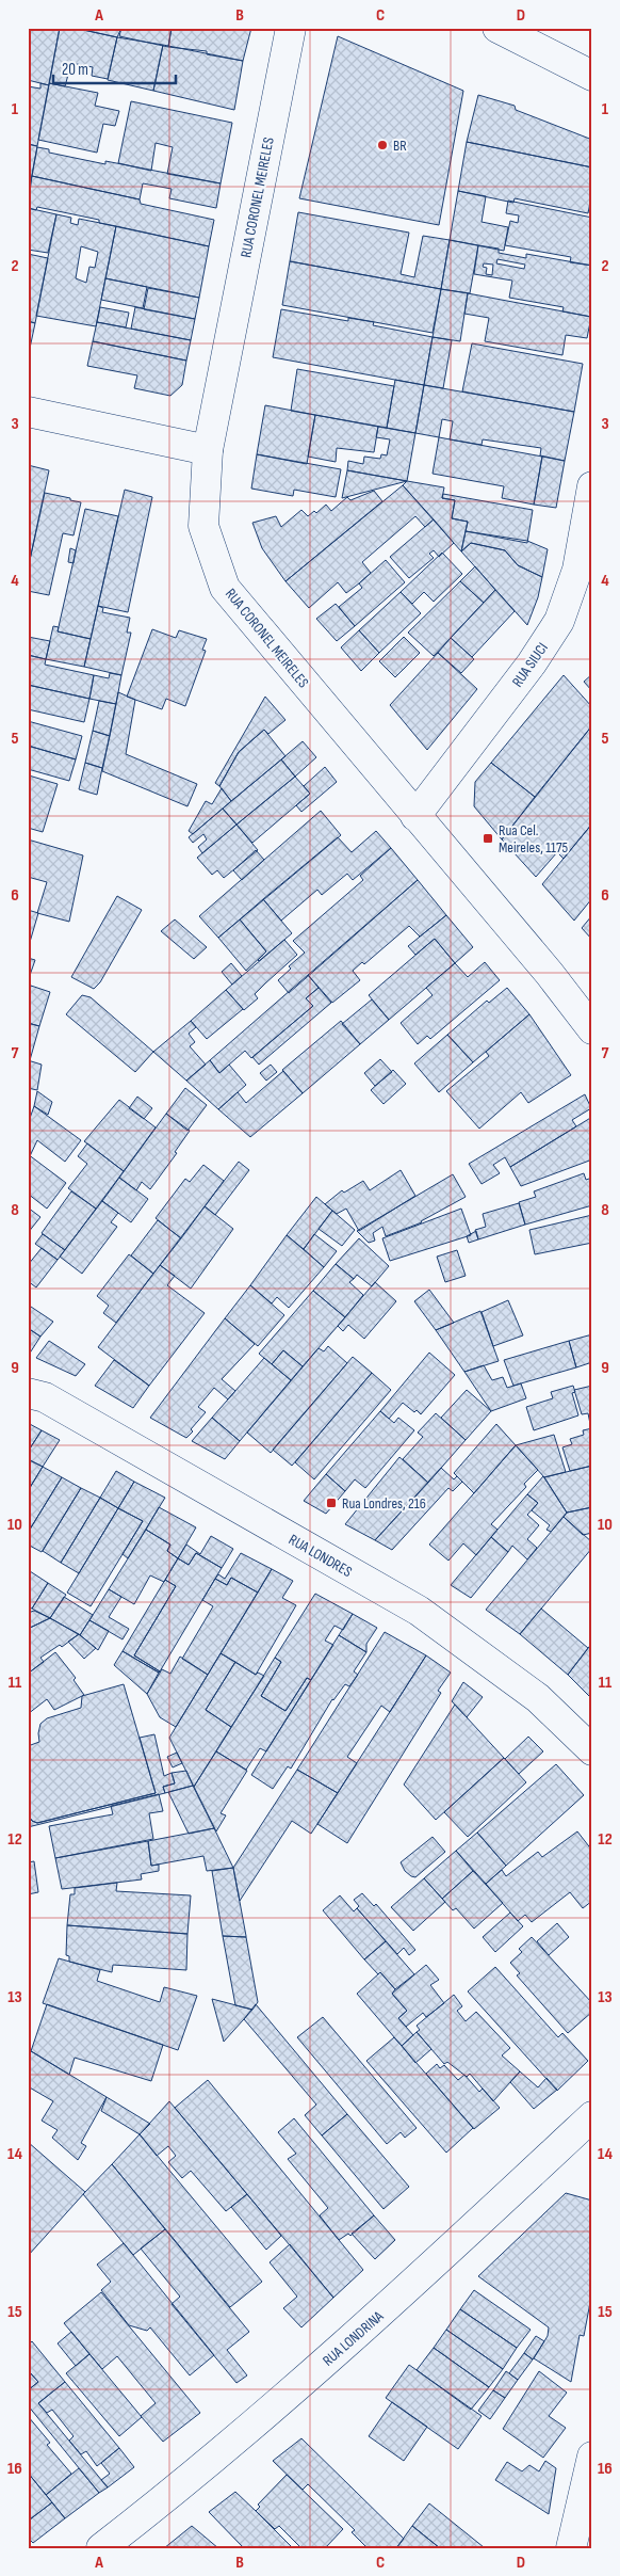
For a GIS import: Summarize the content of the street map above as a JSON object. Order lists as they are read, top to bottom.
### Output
{
  "streets": {
    "street": [
      "RUA CORONEL MEIRELES",
      "RUA SIUCI",
      "RUA LONDRES",
      "RUA LONDRINA"
    ]
  },
  "crossings": [
    ["RUA CORONEL MEIRELES", "RUA SIUCI"]
  ],
  "places": {
    "other": ["BR"],
    "transit": ["Rua Cel. Meireles, 1175", "Rua Londres, 216"]
  },
  "scale_bar": "20 m",
  "grid": {
    "columns": [
      "A",
      "B",
      "C",
      "D"
    ],
    "rows": [
      "1",
      "2",
      "3",
      "4",
      "5",
      "6",
      "7",
      "8",
      "9",
      "10",
      "11",
      "12",
      "13",
      "14",
      "15",
      "16"
    ]
  }
}
